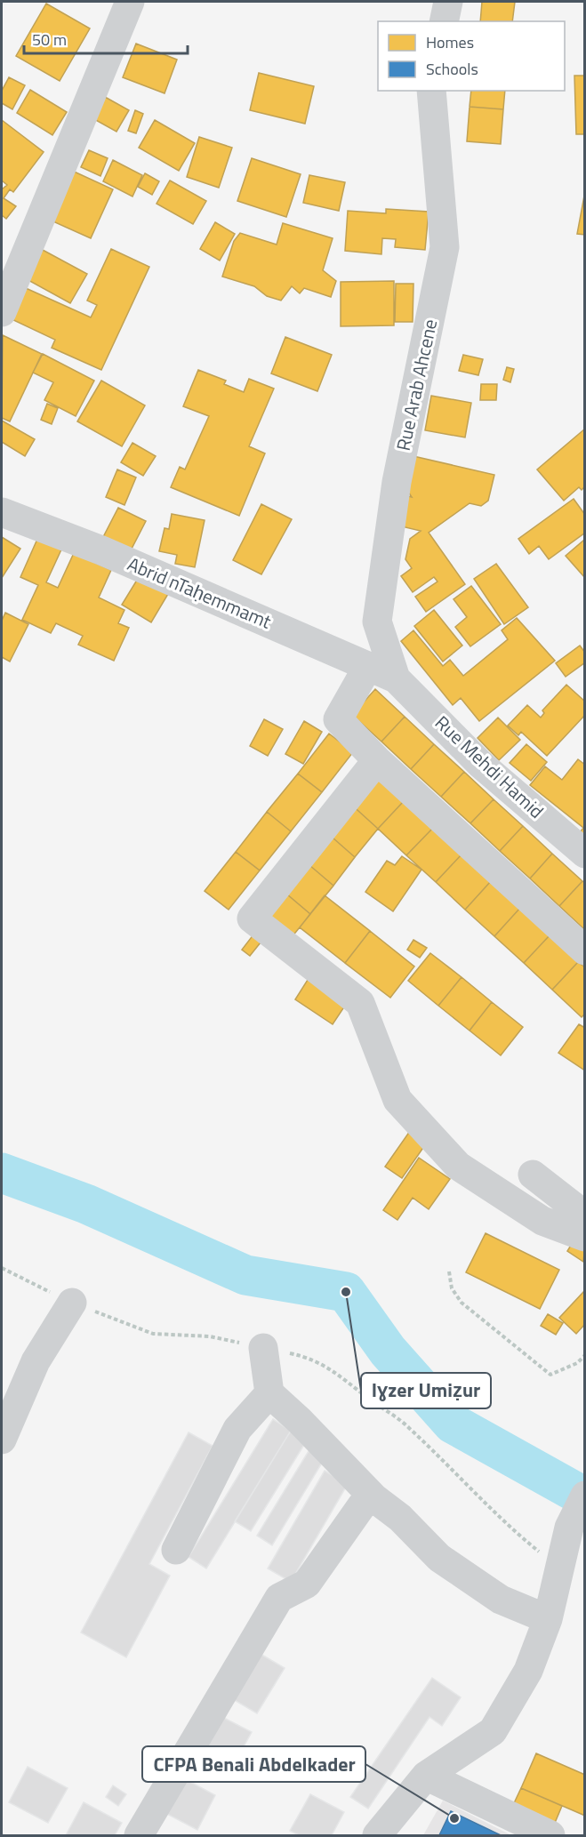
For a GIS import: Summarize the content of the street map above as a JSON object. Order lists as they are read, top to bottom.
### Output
{
  "streets": {
    "street": ["Rue Arab Ahcene", "Abrid nTaḥemmamt", "Rue Mehdi Hamid"]
  },
  "crossings": [
    ["Rue Arab Ahcene", "Abrid nTaḥemmamt"],
    ["Rue Arab Ahcene", "Rue Mehdi Hamid"],
    ["Abrid nTaḥemmamt", "Rue Mehdi Hamid"]
  ],
  "places": ["Iɣzer Umiẓur", "CFPA Benali Abdelkader"],
  "legend": ["Homes", "Schools"],
  "scale_bar": "50 m"
}
